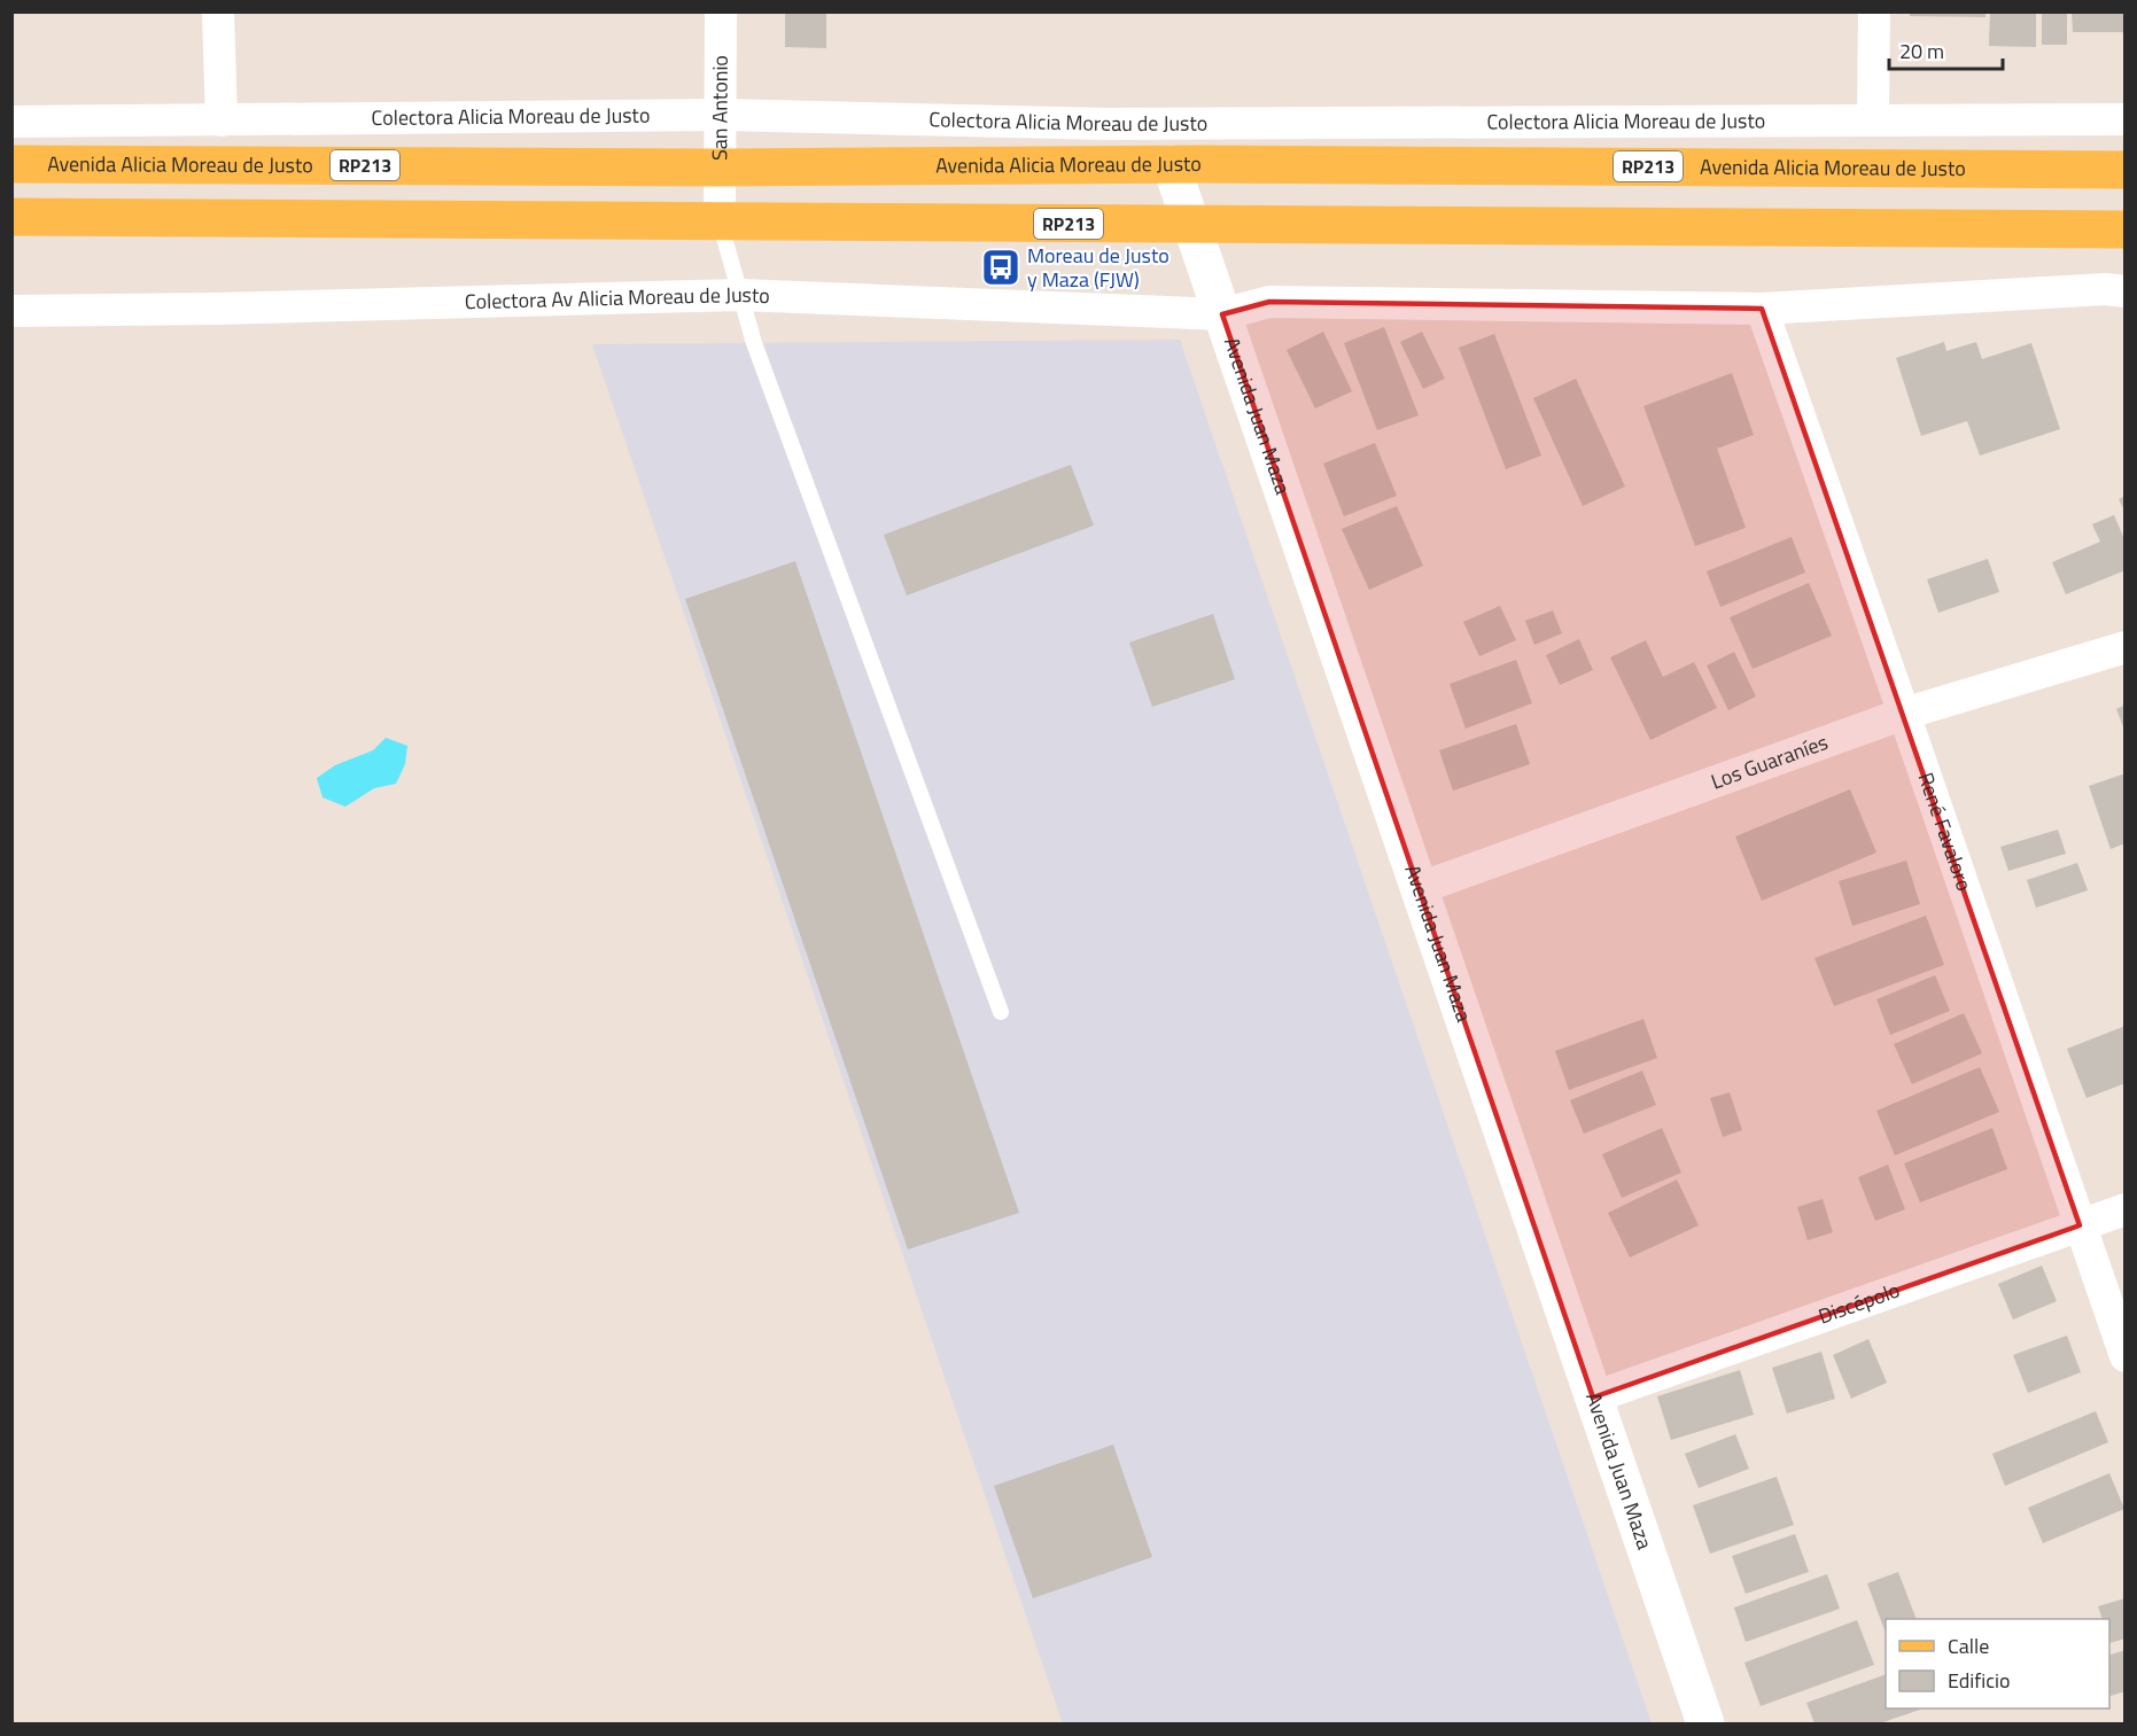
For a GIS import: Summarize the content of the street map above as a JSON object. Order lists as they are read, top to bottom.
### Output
{
  "streets": {
    "main road": ["Avenida Alicia Moreau de Justo", "RP213", "Avenida Juan Maza"],
    "street": [
      "San Antonio",
      "Colectora Alicia Moreau de Justo",
      "Colectora Av Alicia Moreau de Justo",
      "Los Guaraníes",
      "René Favaloro",
      "Discépolo"
    ]
  },
  "crossings": [
    ["San Antonio", "Colectora Alicia Moreau de Justo"],
    ["San Antonio", "Avenida Alicia Moreau de Justo"],
    ["Avenida Alicia Moreau de Justo", "Avenida Juan Maza"],
    ["Colectora Av Alicia Moreau de Justo", "Avenida Juan Maza"],
    ["Avenida Juan Maza", "Los Guaraníes"],
    ["Avenida Juan Maza", "Discépolo"],
    ["Los Guaraníes", "René Favaloro"],
    ["René Favaloro", "Discépolo"]
  ],
  "places": {
    "bus stop": ["Moreau de Justo y Maza (FJW)"]
  },
  "legend": ["Calle", "Edificio"],
  "scale_bar": "20 m"
}
